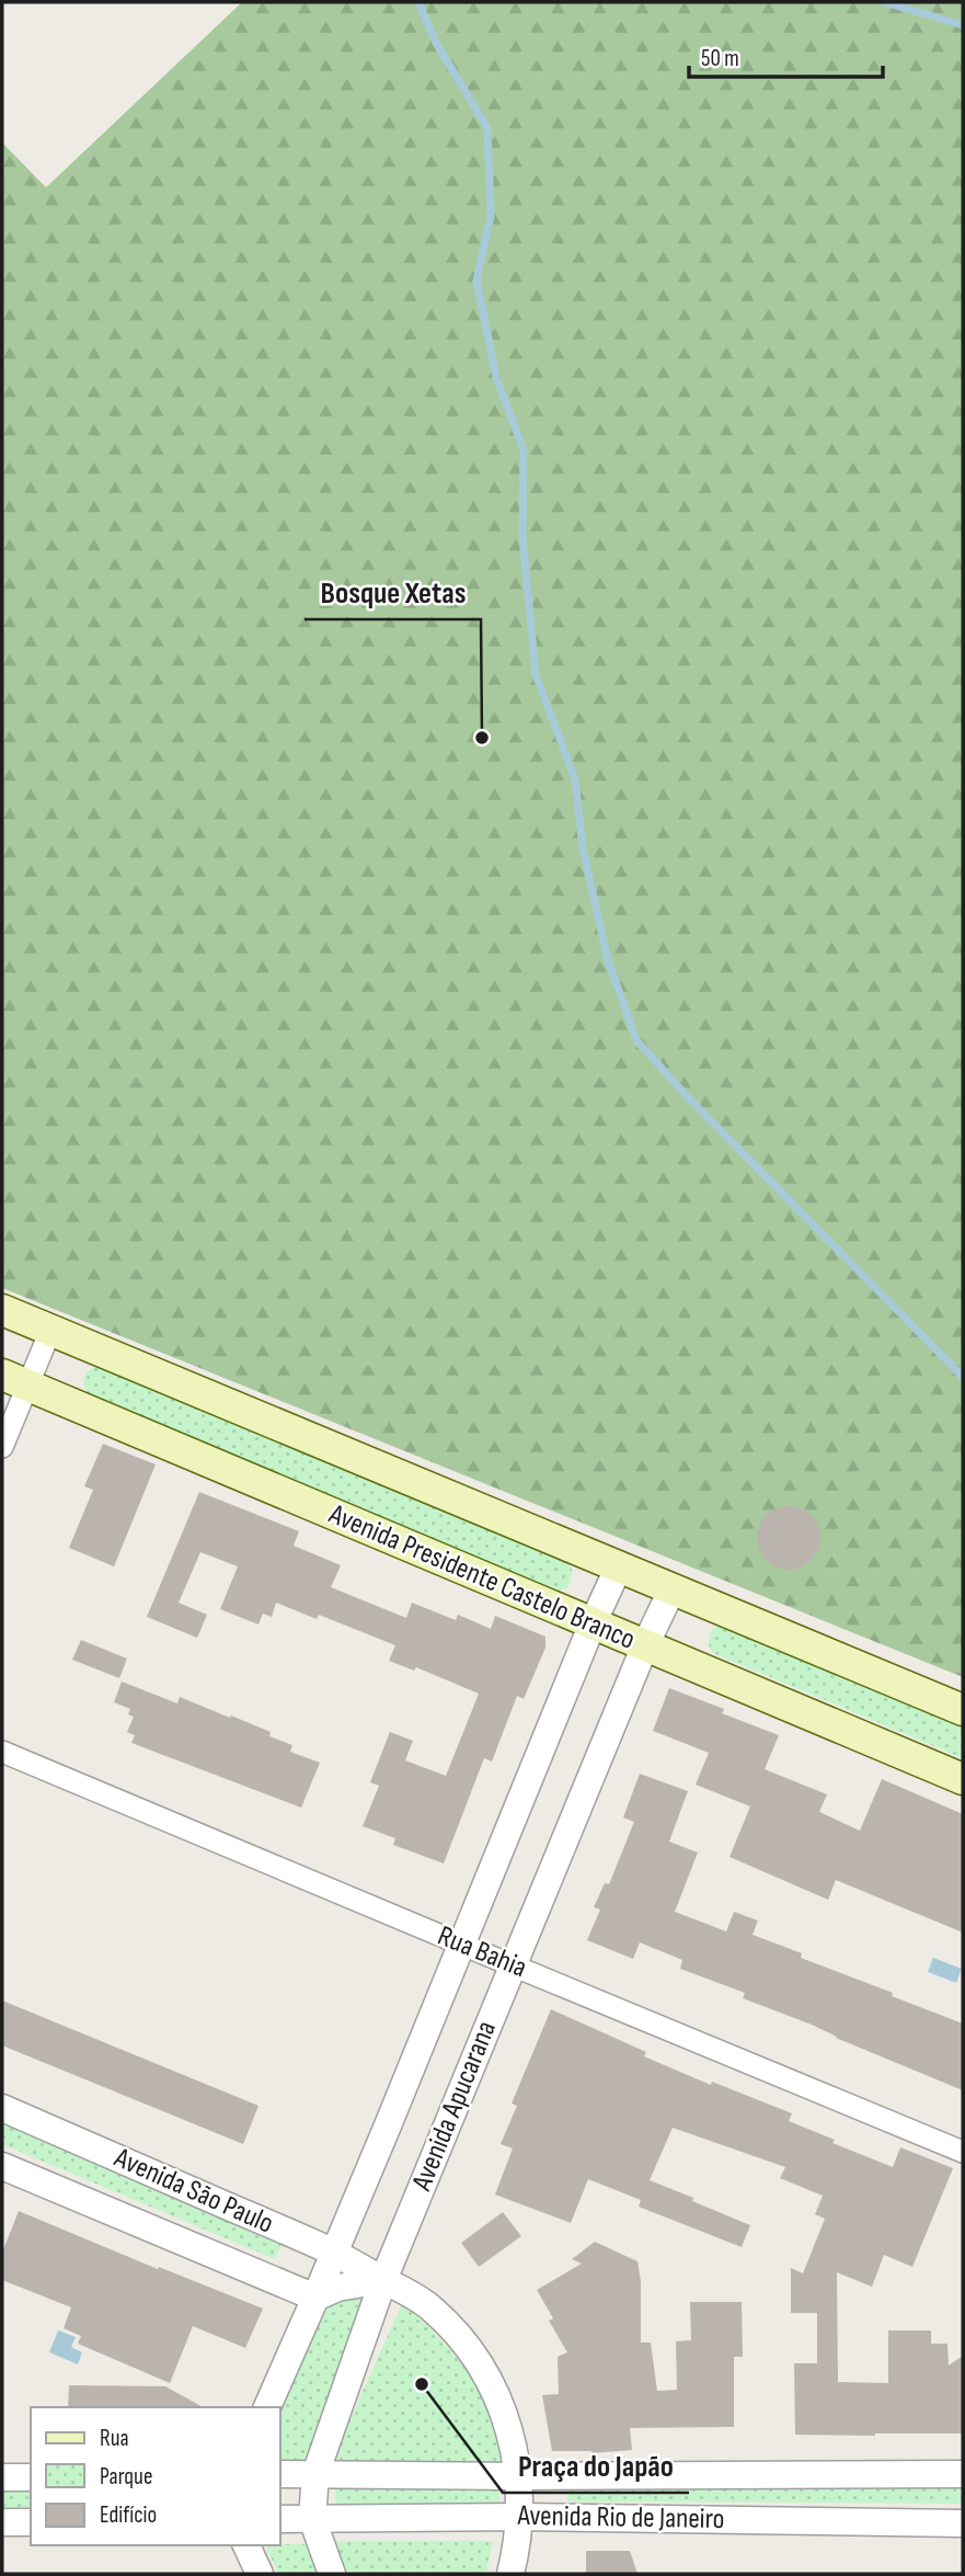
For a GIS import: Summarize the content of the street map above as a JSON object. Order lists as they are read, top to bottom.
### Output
{
  "streets": {
    "main road": ["Avenida Presidente Castelo Branco"],
    "street": [
      "Rua Bahia",
      "Avenida Apucarana",
      "Avenida São Paulo",
      "Avenida Rio de Janeiro"
    ]
  },
  "crossings": [
    ["Avenida Presidente Castelo Branco", "Avenida Apucarana"],
    ["Rua Bahia", "Avenida Apucarana"],
    ["Avenida Apucarana", "Avenida São Paulo"],
    ["Avenida Apucarana", "Avenida Rio de Janeiro"],
    ["Avenida São Paulo", "Avenida Rio de Janeiro"]
  ],
  "places": ["Bosque Xetas", "Praça do Japão"],
  "legend": ["Rua", "Parque", "Edifício"],
  "scale_bar": "50 m"
}
